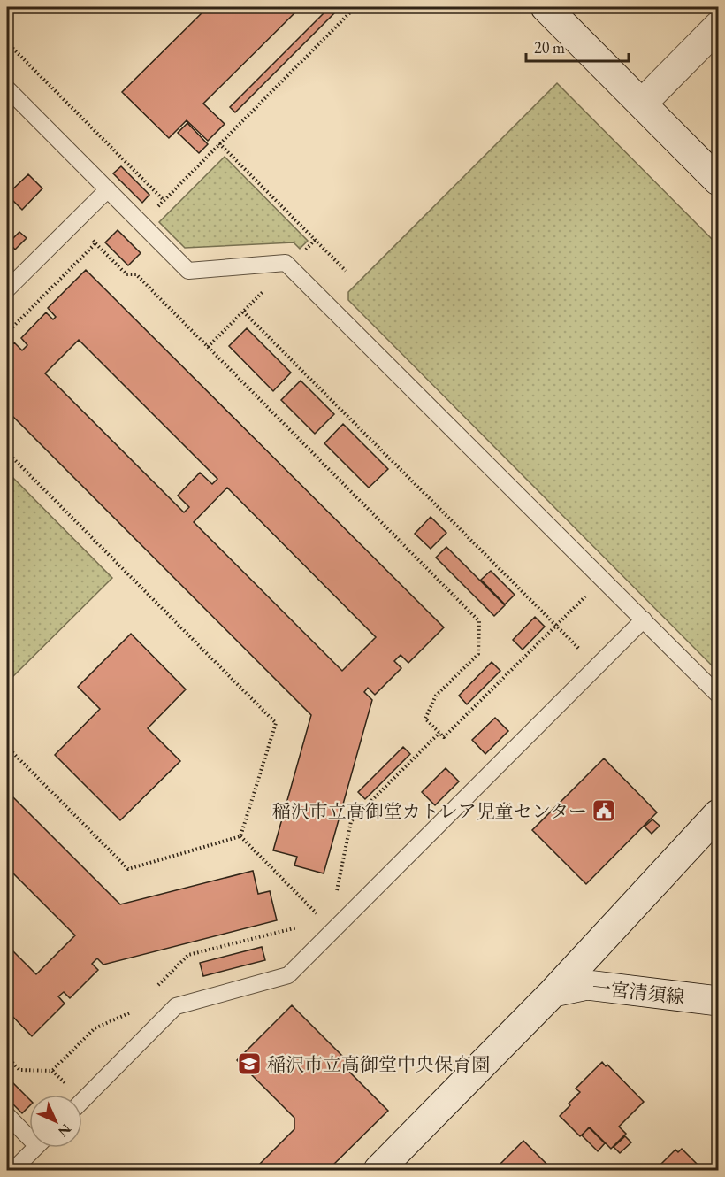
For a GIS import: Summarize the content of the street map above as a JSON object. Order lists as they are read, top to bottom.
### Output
{
  "streets": {
    "main road": ["一宮清須線"]
  },
  "places": {
    "public building": ["稲沢市立高御堂カトレア児童センター"],
    "school or university": ["稲沢市立高御堂中央保育園"]
  },
  "scale_bar": "20 m",
  "north": "bottom right"
}
